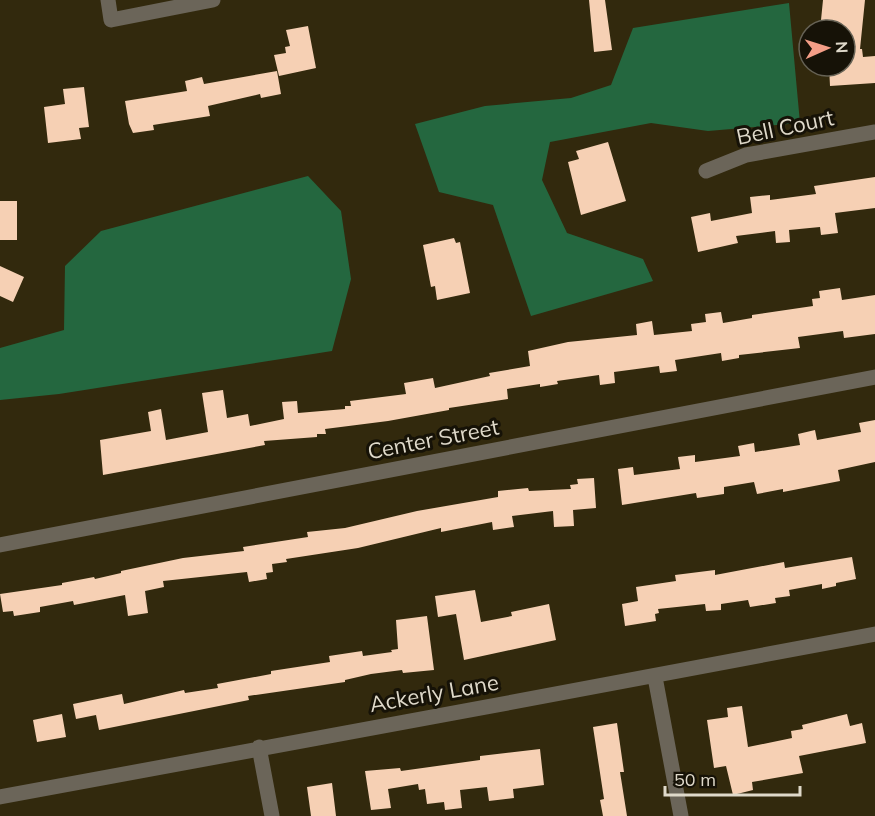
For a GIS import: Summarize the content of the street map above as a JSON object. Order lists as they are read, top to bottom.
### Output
{
  "streets": {
    "street": ["Bell Court", "Center Street", "Ackerly Lane"]
  },
  "scale_bar": "50 m",
  "north": "right"
}
